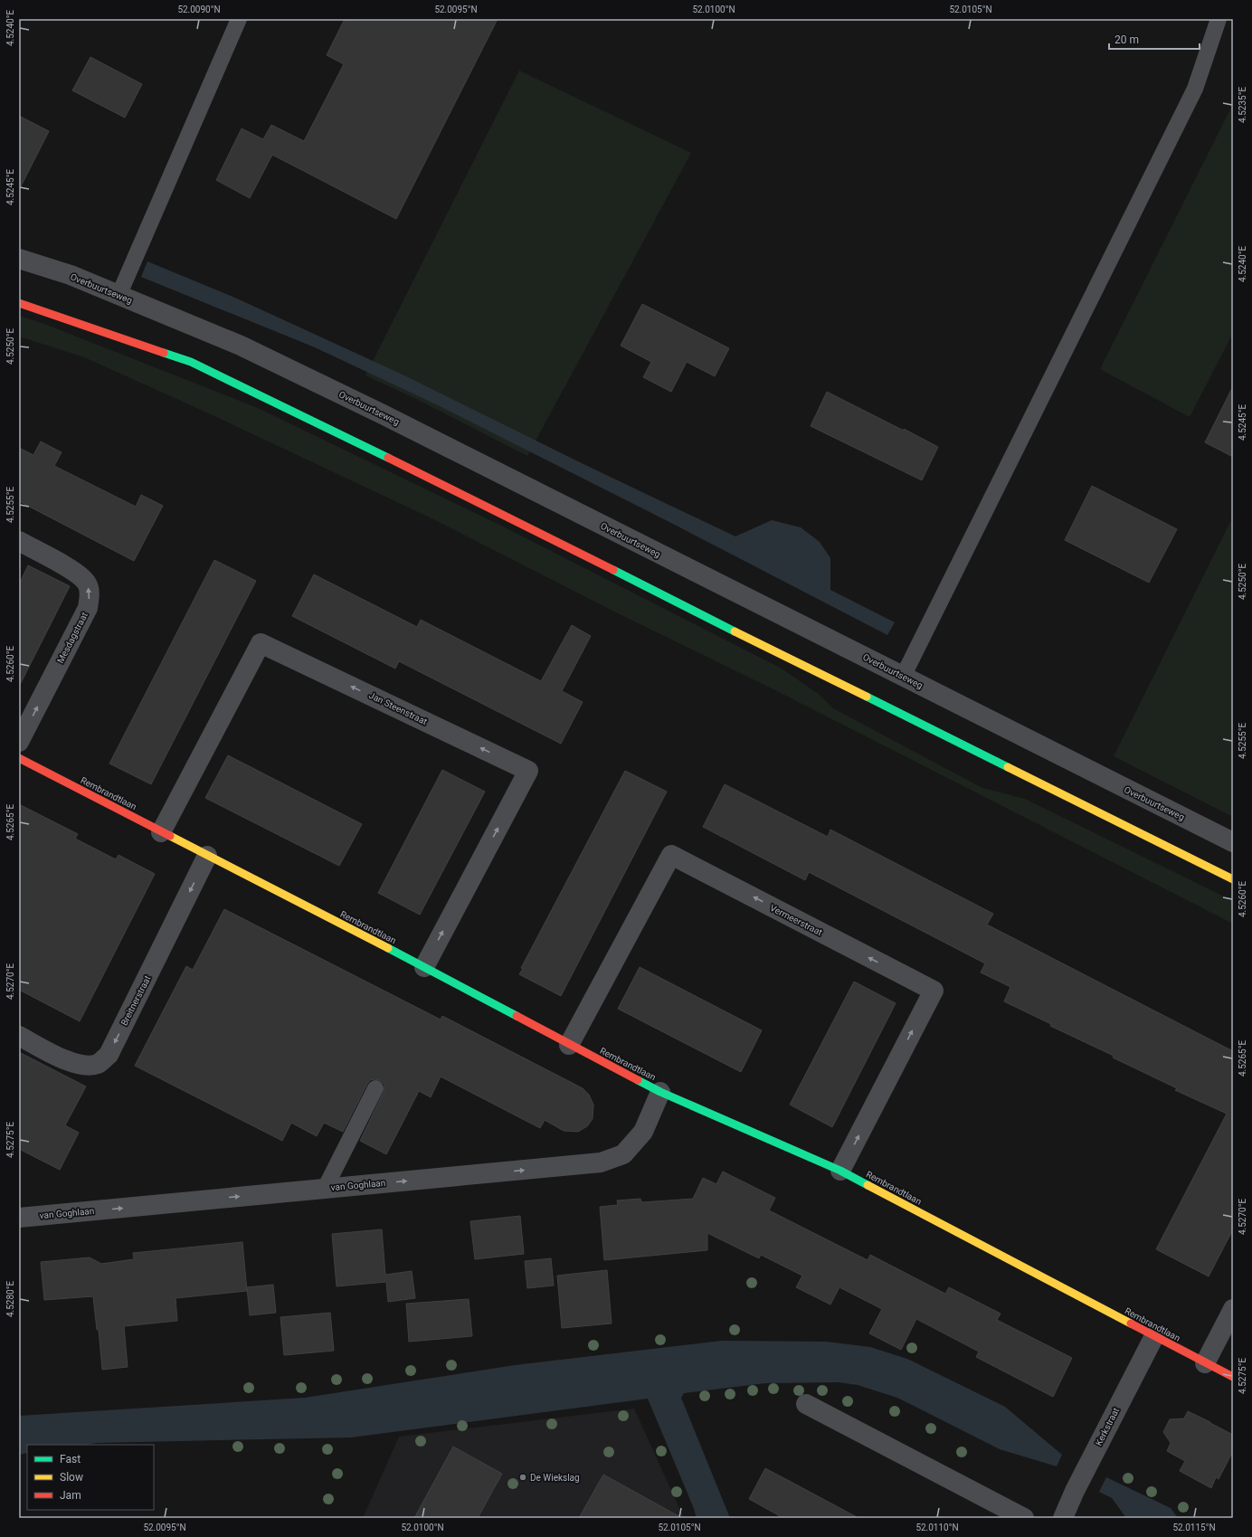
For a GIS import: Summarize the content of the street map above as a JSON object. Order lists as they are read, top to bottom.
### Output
{
  "streets": {
    "street": [
      "Overbuurtseweg",
      "Mesdagstraat",
      "Jan Steenstraat",
      "Rembrandtlaan",
      "Vermeerstraat",
      "Breitnerstraat",
      "van Goghlaan",
      "Kerkstraat"
    ]
  },
  "crossings": [
    ["Jan Steenstraat", "Rembrandtlaan"],
    ["Rembrandtlaan", "Vermeerstraat"],
    ["Rembrandtlaan", "Breitnerstraat"],
    ["Rembrandtlaan", "van Goghlaan"],
    ["Rembrandtlaan", "Kerkstraat"]
  ],
  "one_way": ["Breitnerstraat", "van Goghlaan"],
  "places": ["De Wiekslag"],
  "legend": ["Fast", "Slow", "Jam"],
  "scale_bar": "20 m",
  "coordinates": [
    "52.0090°N",
    "52.0095°N",
    "52.0100°N",
    "52.0105°N",
    "4.5240°E",
    "4.5235°E",
    "4.5245°E",
    "4.5250°E",
    "4.5255°E",
    "4.5260°E",
    "4.5265°E",
    "4.5270°E",
    "4.5275°E",
    "4.5280°E",
    "52.0110°N",
    "52.0115°N"
  ]
}
